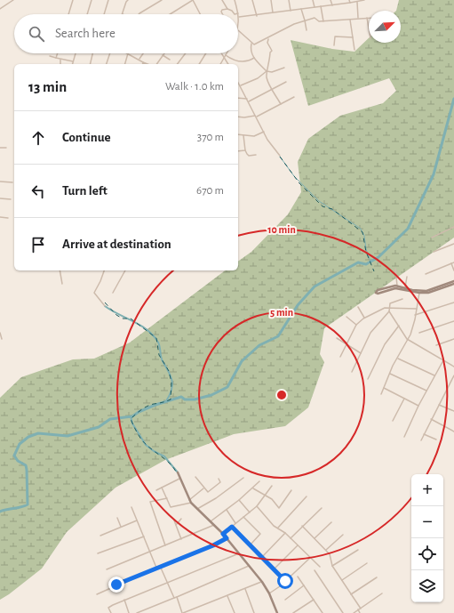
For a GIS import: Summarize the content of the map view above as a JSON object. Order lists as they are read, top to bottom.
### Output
{
  "north": "top right",
  "page": {
    "search": "Search here",
    "heading": ["13 min", "Walk · 1.0 km"],
    "list": [
      ["Continue", "370 m"],
      ["Turn left", "670 m"],
      "Arrive at destination"
    ],
    "map_buttons": ["+", "−"]
  },
  "rings": ["10 min", "5 min"]
}
